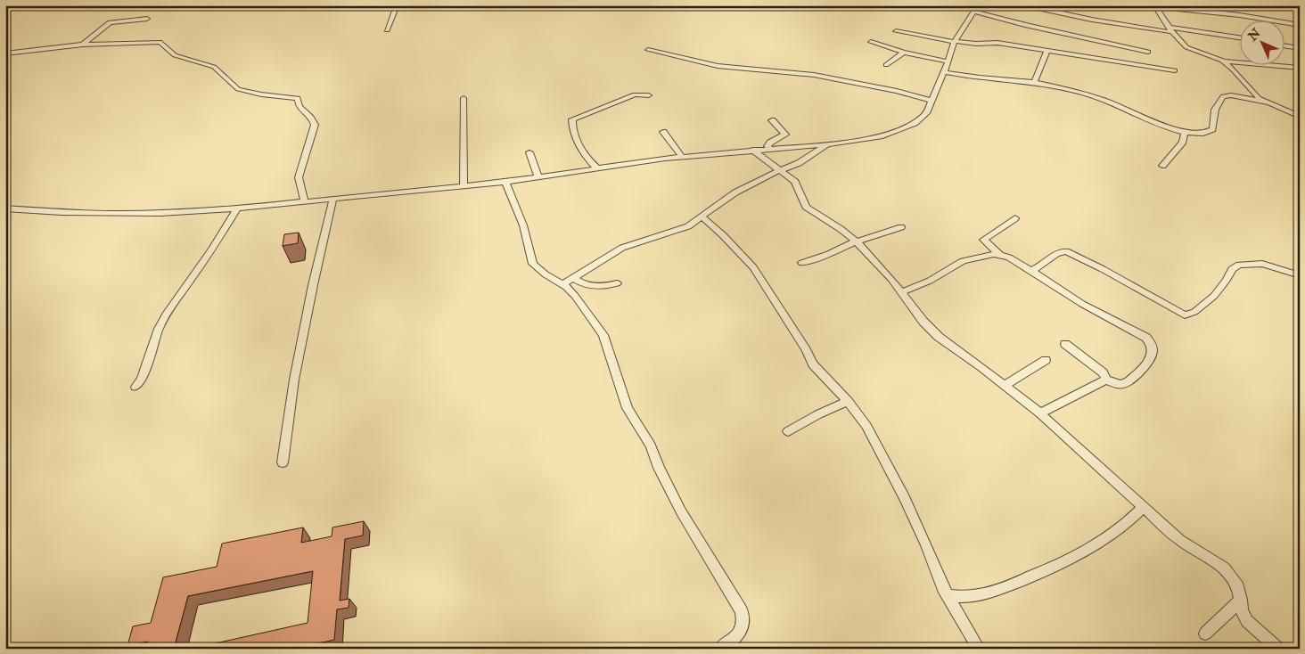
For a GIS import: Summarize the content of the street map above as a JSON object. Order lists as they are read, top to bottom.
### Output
{
  "north": "top left"
}
